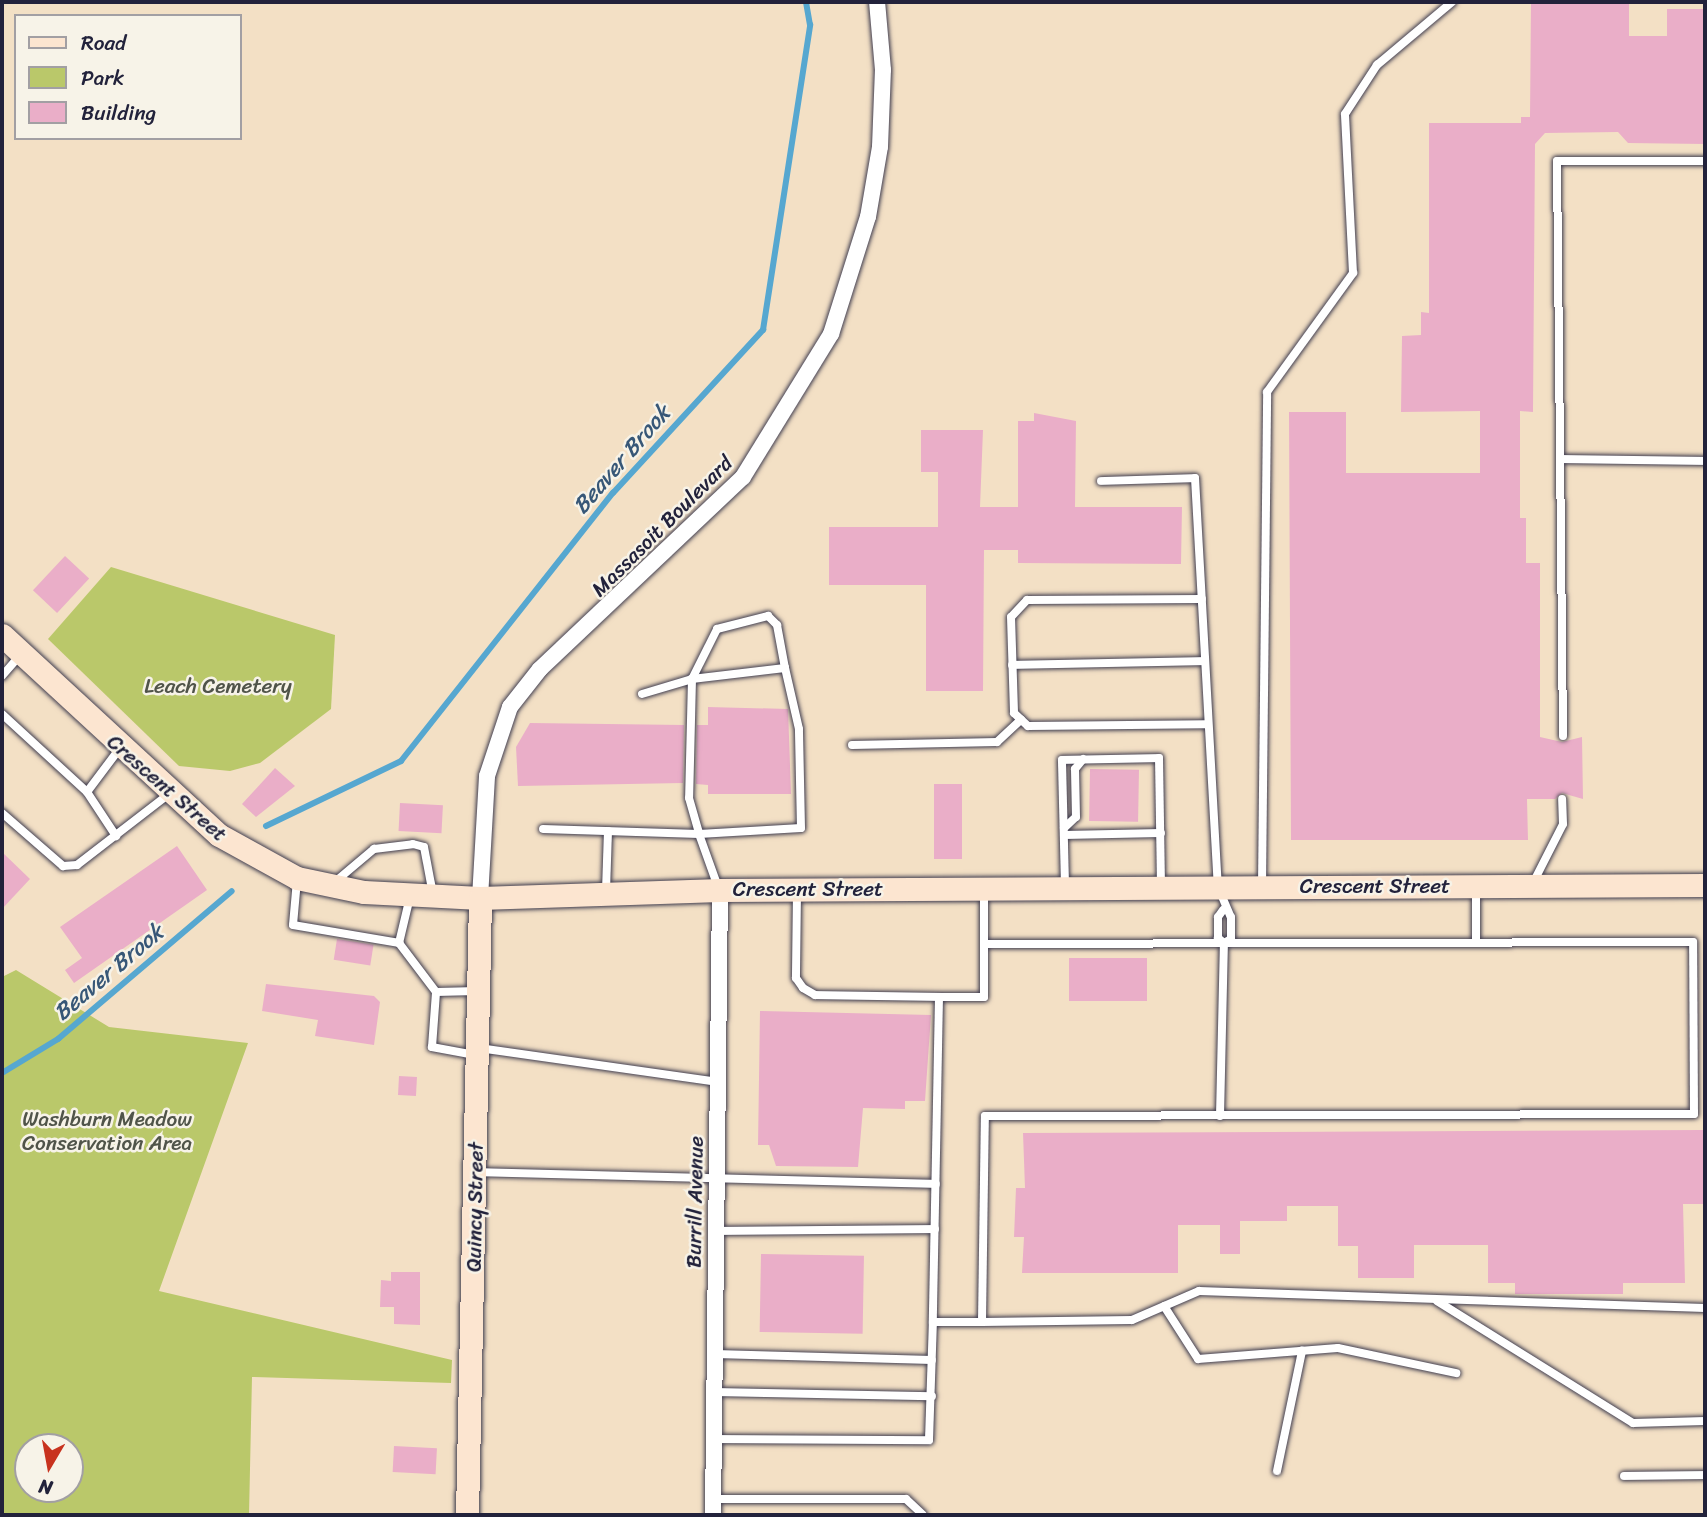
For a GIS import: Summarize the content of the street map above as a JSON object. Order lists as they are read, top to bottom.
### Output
{
  "streets": {
    "main road": ["Crescent Street", "Quincy Street"],
    "street": ["Massasoit Boulevard", "Burrill Avenue"]
  },
  "crossings": [
    ["Massasoit Boulevard", "Crescent Street"],
    ["Massasoit Boulevard", "Quincy Street"],
    ["Crescent Street", "Burrill Avenue"],
    ["Crescent Street", "Quincy Street"]
  ],
  "water": ["Beaver Brook"],
  "parks": ["Leach Cemetery", "Washburn Meadow Conservation Area"],
  "legend": ["Road", "Park", "Building"],
  "north": "bottom"
}
